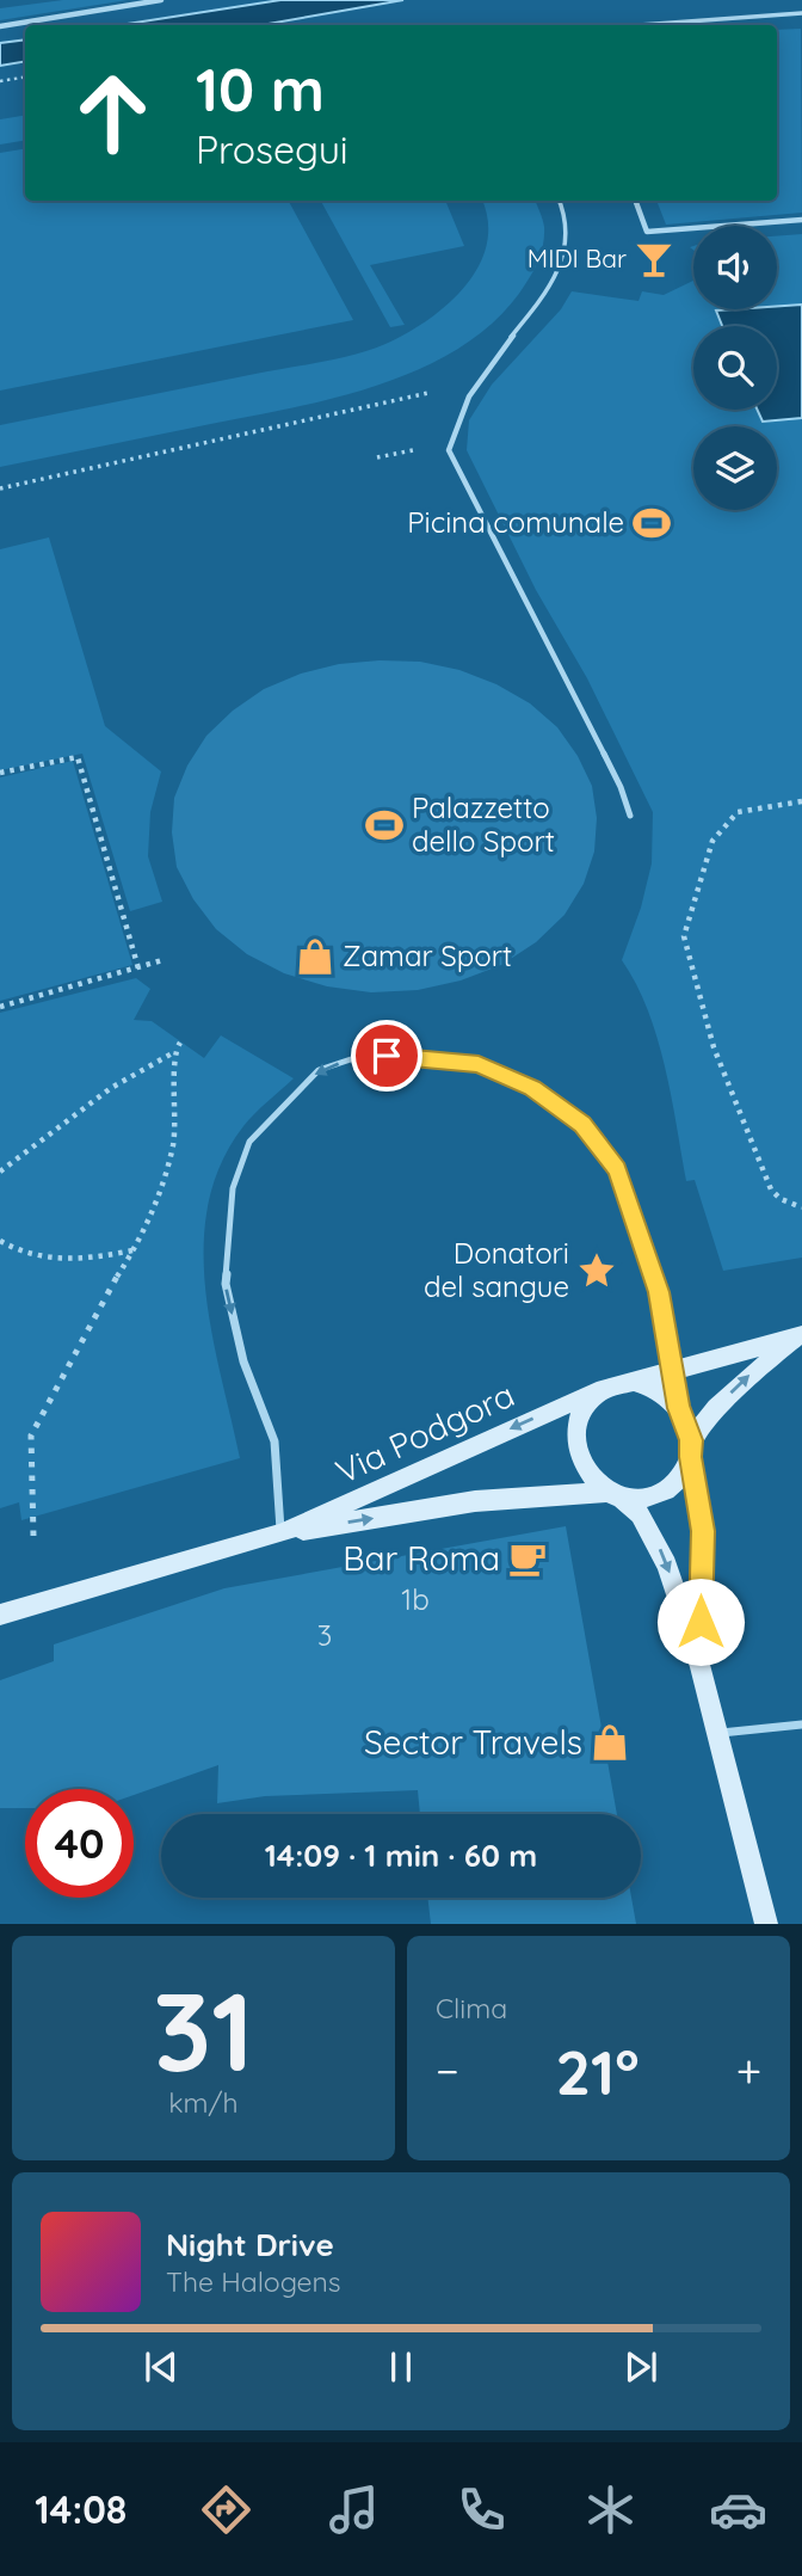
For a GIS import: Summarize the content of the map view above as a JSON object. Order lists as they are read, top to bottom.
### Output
{
  "streets": {
    "street": ["Via Podgora"]
  },
  "places": {
    "bar": ["MIDI Bar"],
    "sports": ["Picina comunale", "Palazzetto dello Sport"],
    "shop": ["Zamar Sport", "Sector Travels"],
    "place": ["Donatori del sangue"],
    "cafe": ["Bar Roma"]
  },
  "house_numbers": ["1b", "3"],
  "page": {
    "turn": ["10 m", "Prosegui"],
    "limit": "40",
    "trip": "14:09 · 1 min · 60 m",
    "tile": [
      ["31", "km/h"],
      "Clima"
    ],
    "heat": ["−", "21°", "+"],
    "song": ["Night Drive", "The Halogens"],
    "tabs": "14:08"
  }
}
